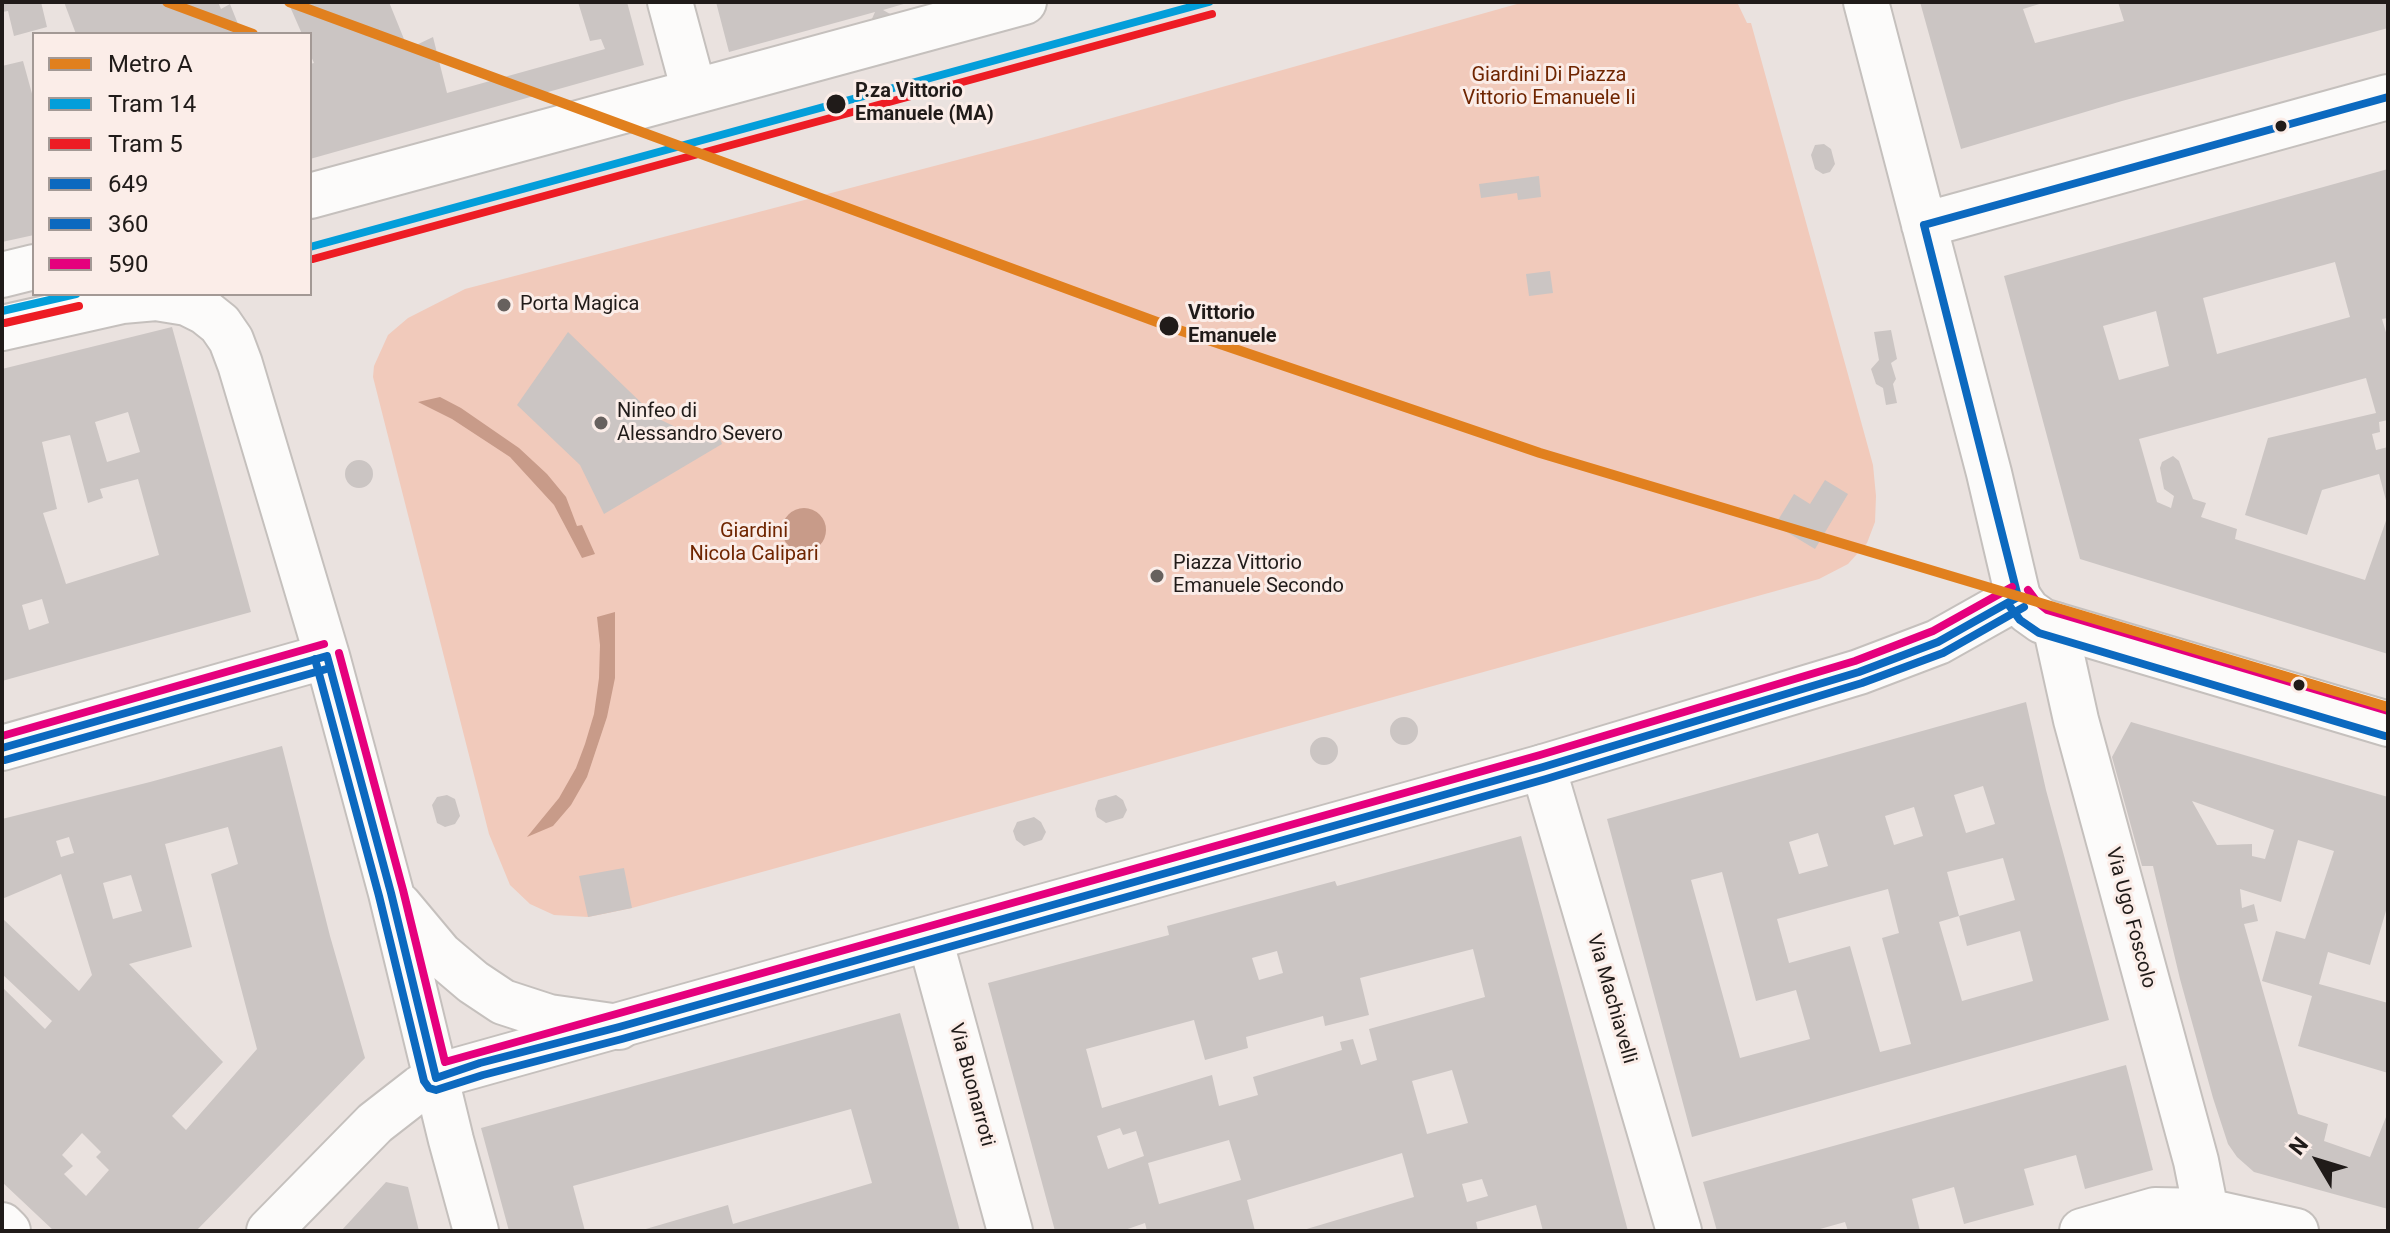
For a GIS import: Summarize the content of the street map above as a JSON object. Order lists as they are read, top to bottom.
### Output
{
  "streets": {
    "street": ["Via Ugo Foscolo", "Via Machiavelli", "Via Buonarroti"]
  },
  "parks": ["Giardini Di Piazza Vittorio Emanuele Ii", "Giardini Nicola Calipari"],
  "places": [
    "P.za Vittorio Emanuele (MA)",
    "Porta Magica",
    "Vittorio Emanuele",
    "Ninfeo di Alessandro Severo",
    "Piazza Vittorio Emanuele Secondo"
  ],
  "lines": [
    "metro line A",
    "tram line 14",
    "tram line 5",
    "transit line 649",
    "transit line 590",
    "transit line 360"
  ],
  "legend": [
    "Metro A",
    "Tram 14",
    "Tram 5",
    "649",
    "360",
    "590"
  ],
  "north": "top left"
}
